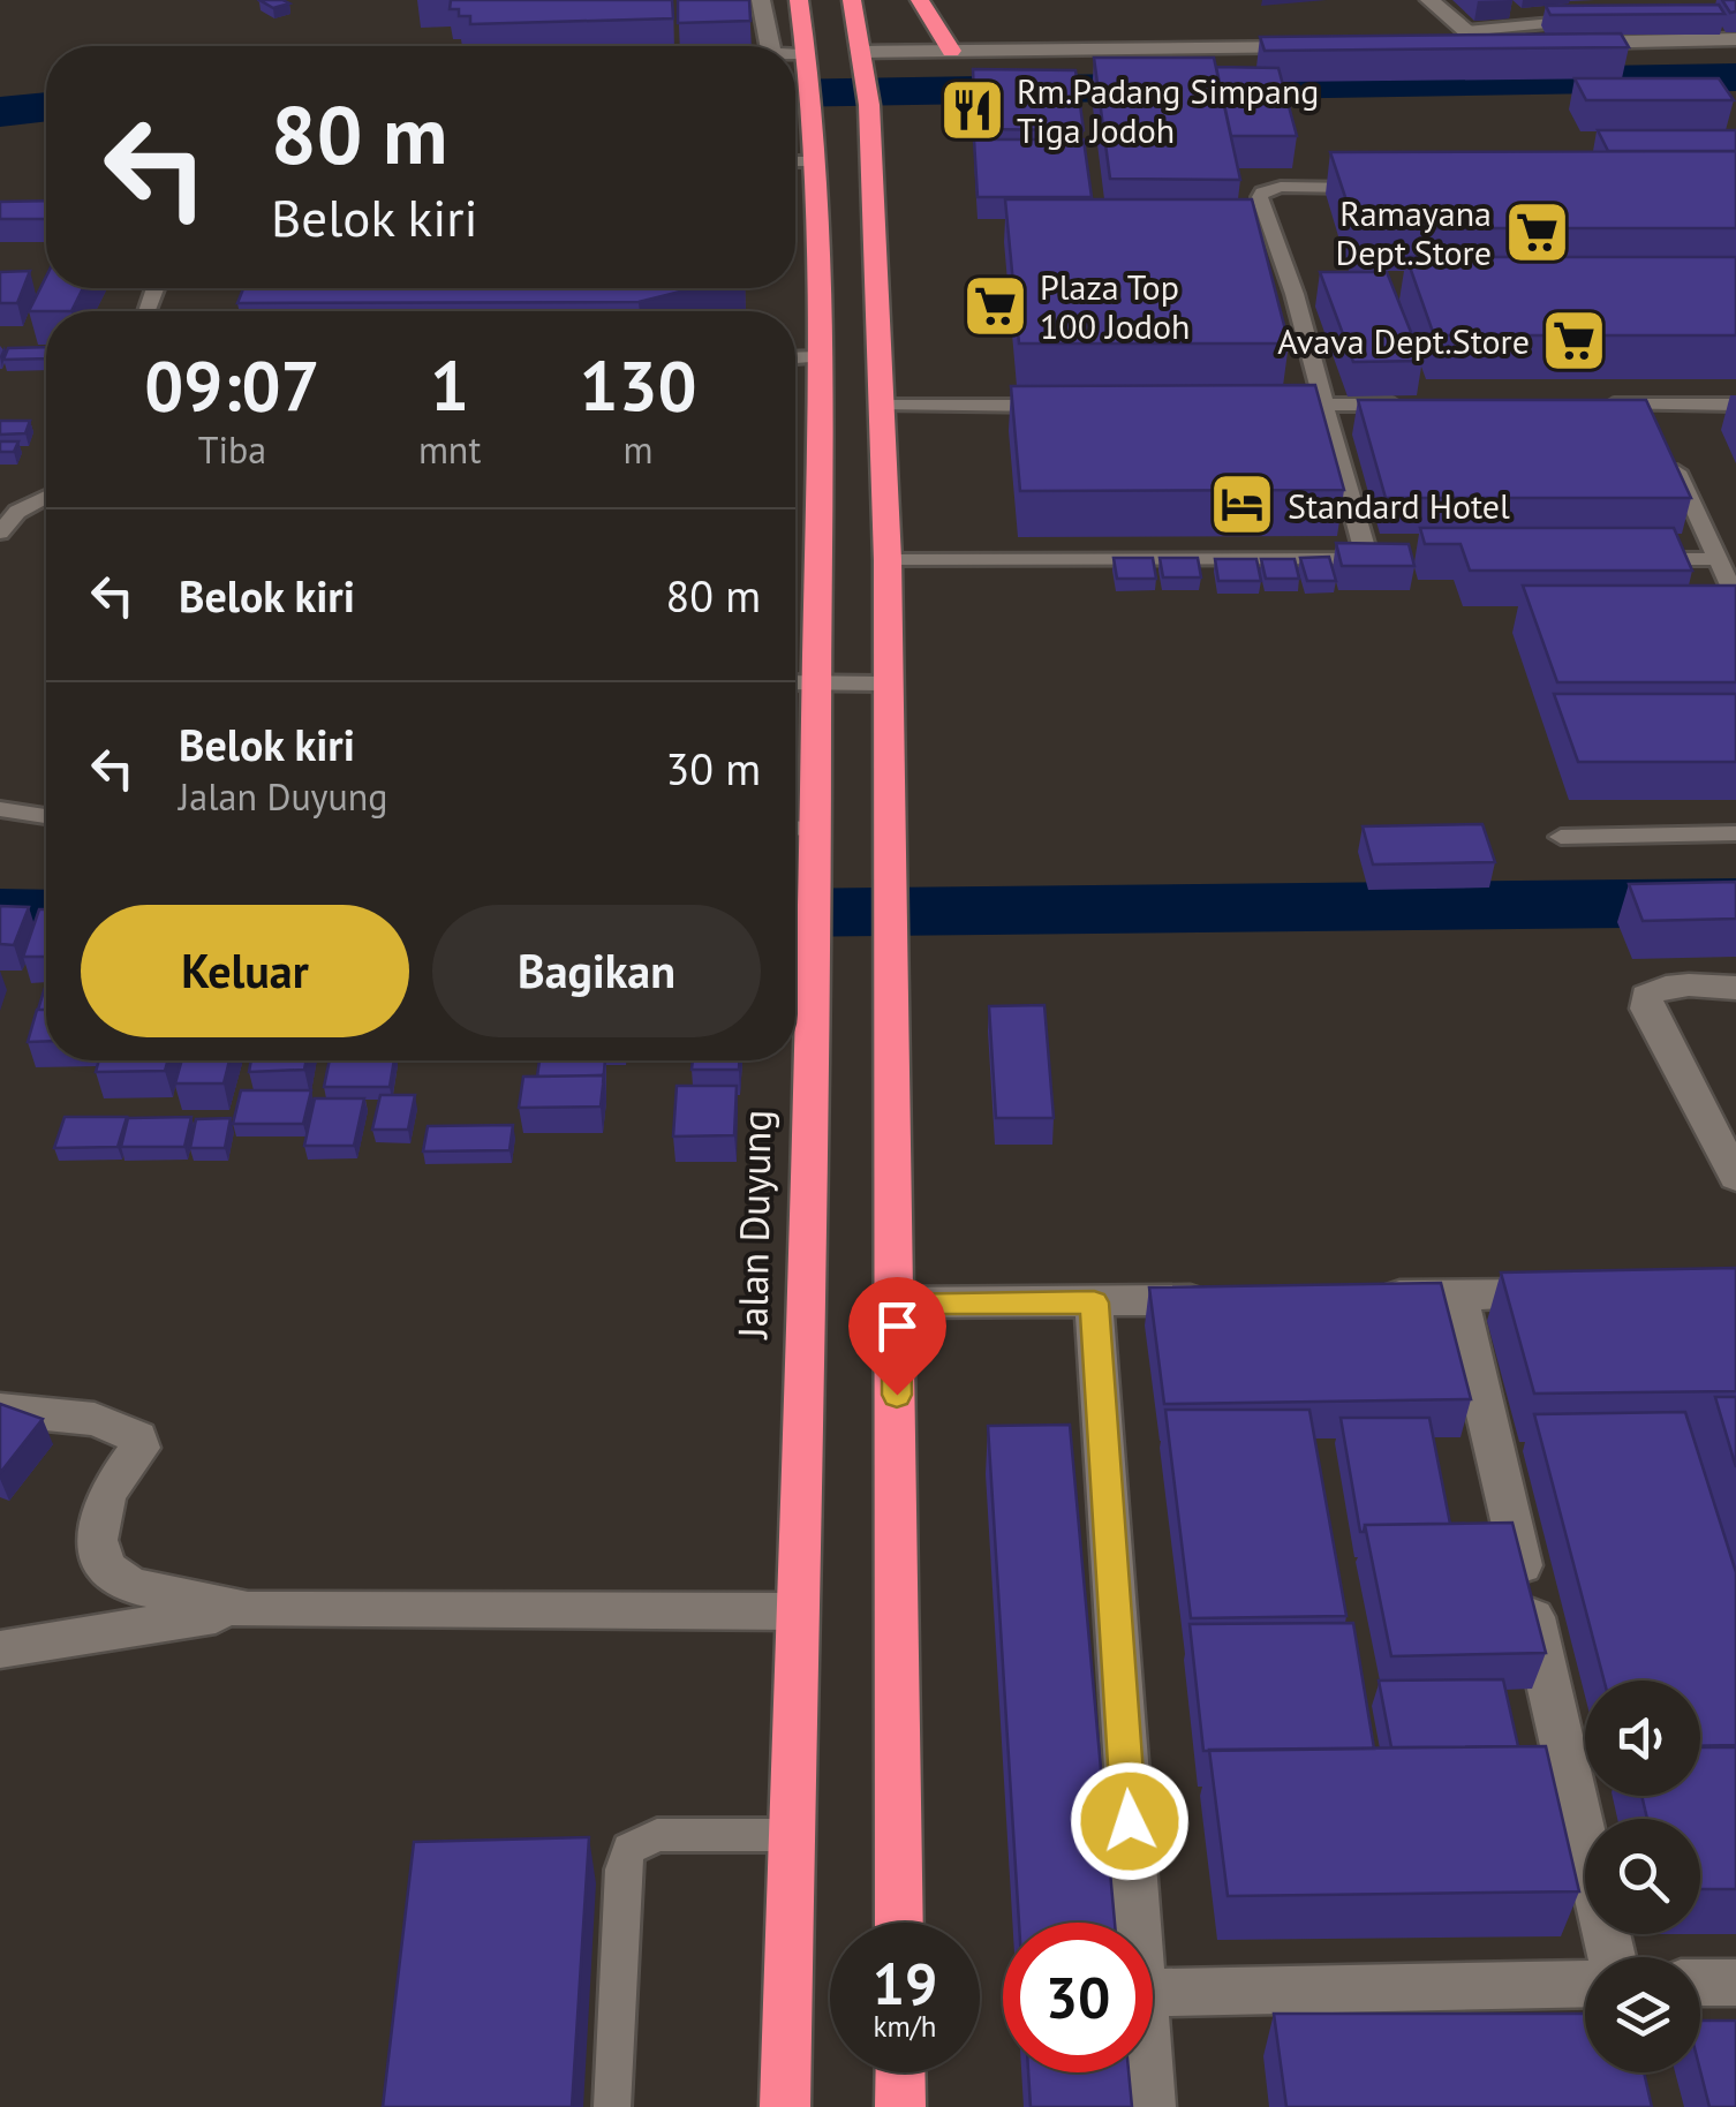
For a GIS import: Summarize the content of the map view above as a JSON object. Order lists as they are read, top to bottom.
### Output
{
  "streets": {
    "highway": ["Jalan Duyung"]
  },
  "places": {
    "restaurant": ["Rm.Padang Simpang Tiga Jodoh"],
    "supermarket": ["Ramayana Dept.Store", "Plaza Top 100 Jodoh", "Avava Dept.Store"],
    "hotel": ["Standard Hotel"]
  },
  "page": {
    "turn": ["80 m", "Belok kiri"],
    "eta": [
      "09:07",
      "Tiba",
      "1",
      "mnt",
      "130",
      "m"
    ],
    "list": [
      {
        "name": "Belok kiri",
        "value": "80 m"
      },
      {
        "name": "Belok kiri",
        "note": "Jalan Duyung",
        "value": "30 m"
      }
    ],
    "buttons": ["Keluar", "Bagikan"],
    "speed": "19 km/h",
    "limit": "30"
  }
}
